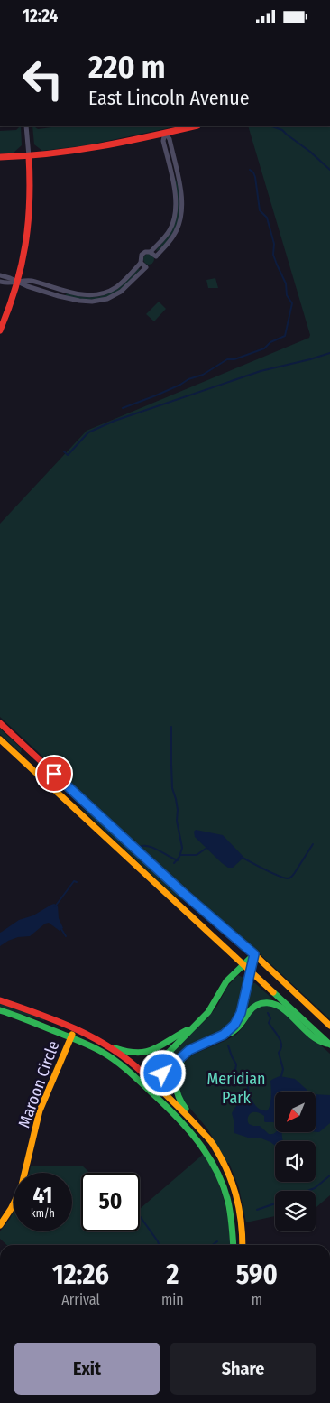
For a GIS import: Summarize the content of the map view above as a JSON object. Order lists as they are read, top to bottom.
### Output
{
  "streets": {
    "main road": ["Maroon Circle"]
  },
  "parks": ["Meridian Park"],
  "north": "bottom left",
  "page": {
    "status": "12:24",
    "turn": ["220 m", "East Lincoln Avenue"],
    "speed": "41 km/h",
    "limit": "50",
    "eta": [
      "12:26",
      "Arrival",
      "2",
      "min",
      "590",
      "m"
    ],
    "buttons": ["Exit", "Share"]
  }
}
